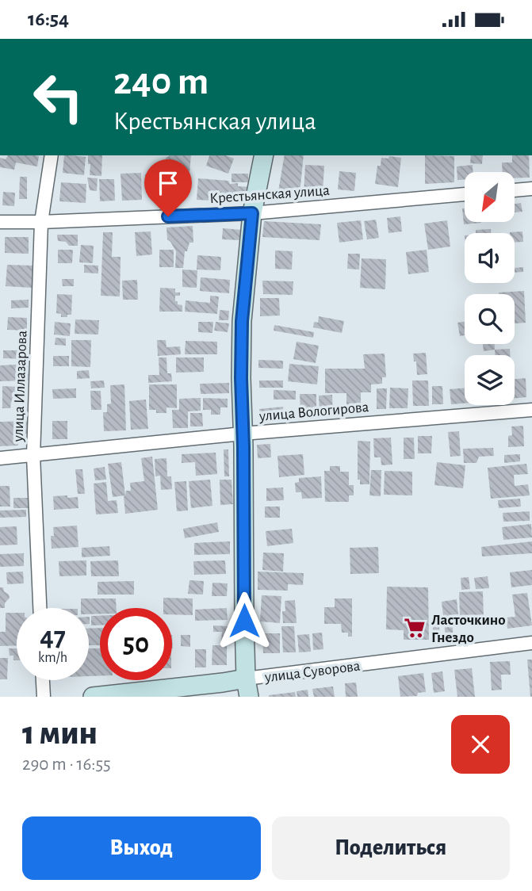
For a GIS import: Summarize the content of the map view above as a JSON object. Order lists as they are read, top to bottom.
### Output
{
  "streets": {
    "main road": ["улица Суворова"],
    "street": ["Крестьянская улица", "улица Иллазарова", "улица Вологирова"]
  },
  "crossings": [
    ["Крестьянская улица", "улица Иллазарова"],
    ["улица Иллазарова", "улица Вологирова"]
  ],
  "places": {
    "supermarket": ["Ласточкино Гнездо"]
  },
  "north": "bottom left",
  "page": {
    "status": "16:54",
    "turn": ["240 m", "Крестьянская улица"],
    "speed": "47 km/h",
    "limit": "50",
    "heading": ["1 мин", "290 m · 16:55"],
    "buttons": ["Выход", "Поделиться"]
  }
}
